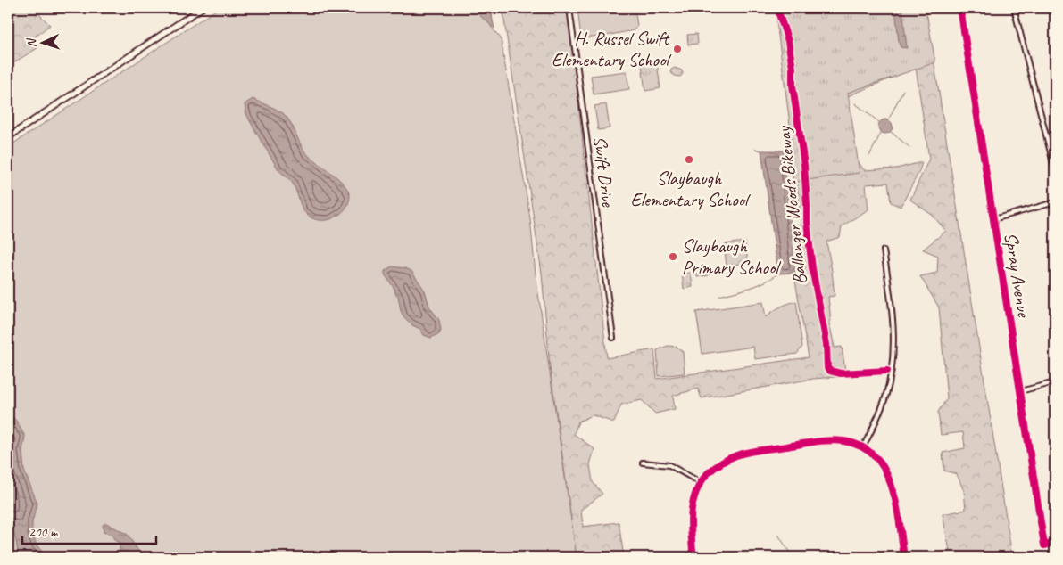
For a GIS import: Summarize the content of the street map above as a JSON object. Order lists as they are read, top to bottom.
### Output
{
  "streets": {
    "street": ["Swift Drive", "Spray Avenue"],
    "cycle path": ["Ballanger Woods Bikeway"]
  },
  "places": ["H. Russel Swift Elementary School", "Slaybaugh Elementary School", "Slaybaugh Primary School"],
  "scale_bar": "200 m",
  "north": "left"
}
